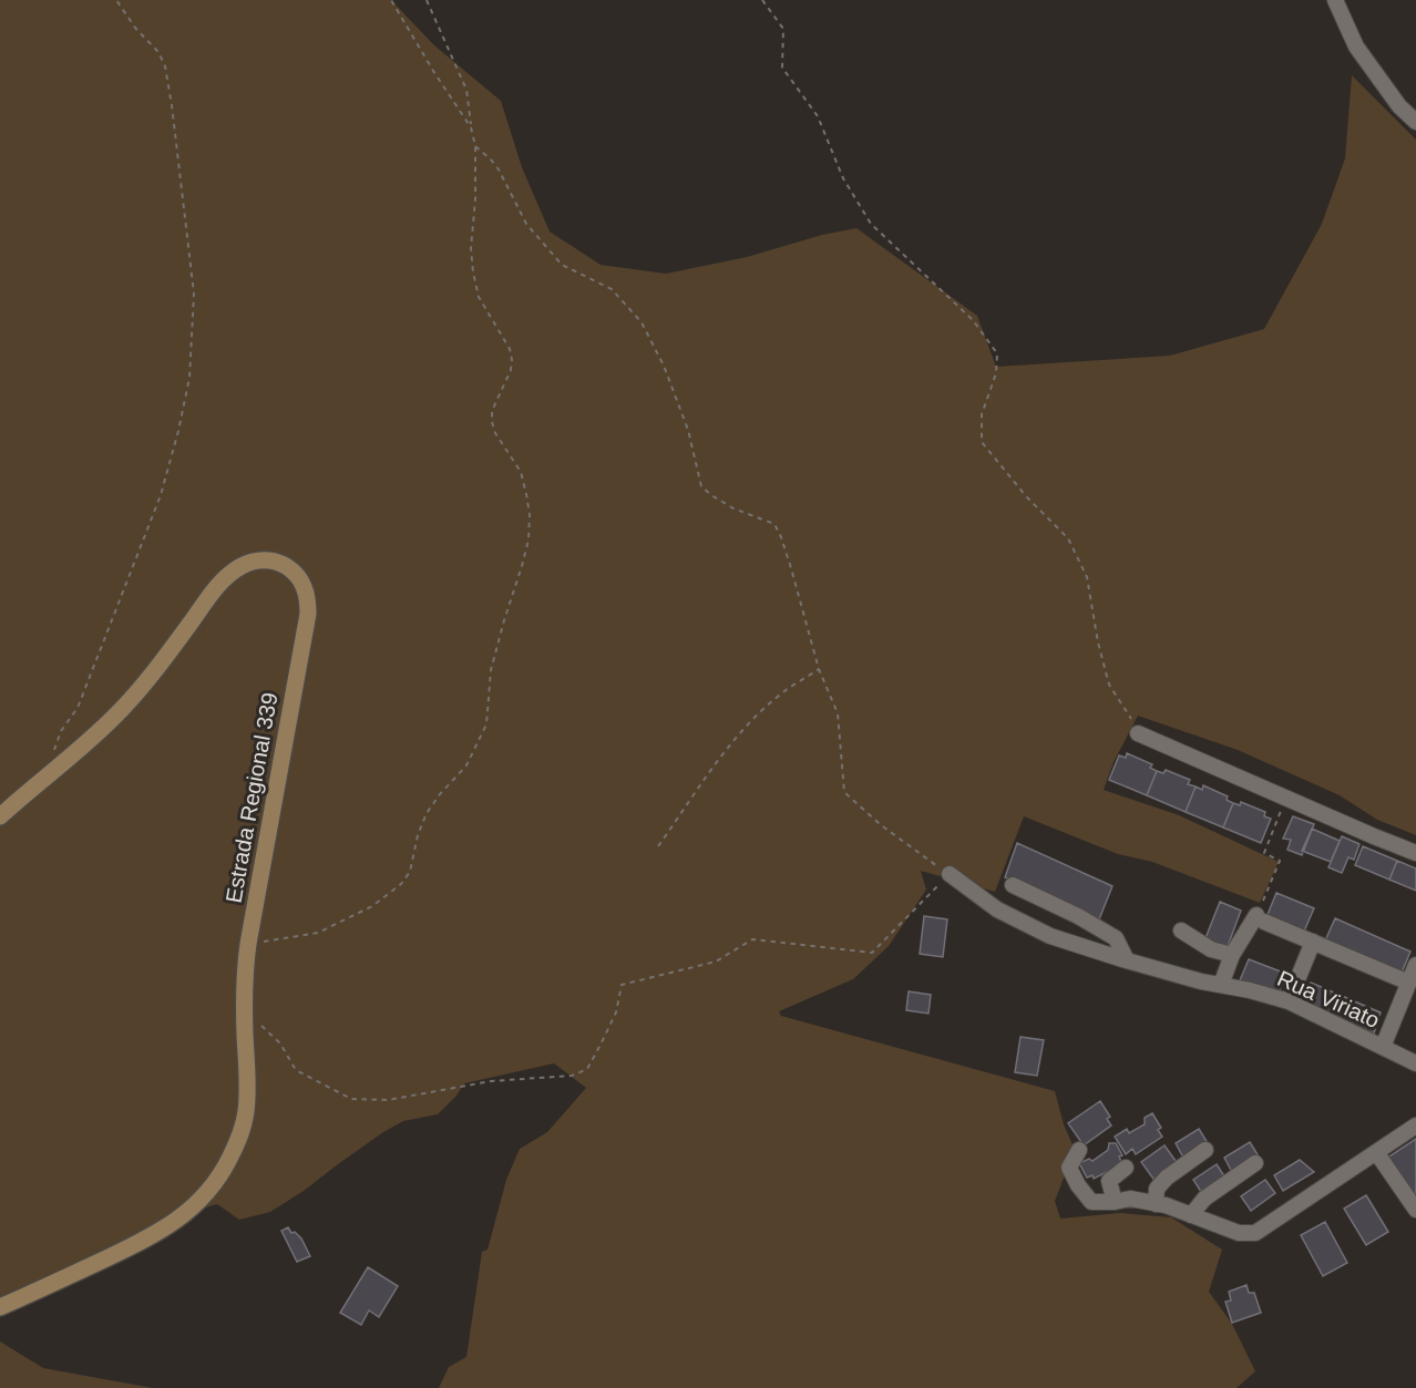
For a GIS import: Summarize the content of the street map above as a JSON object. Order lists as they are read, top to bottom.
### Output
{
  "streets": {
    "main road": ["Estrada Regional 339"],
    "street": ["Rua Viriato"]
  }
}
